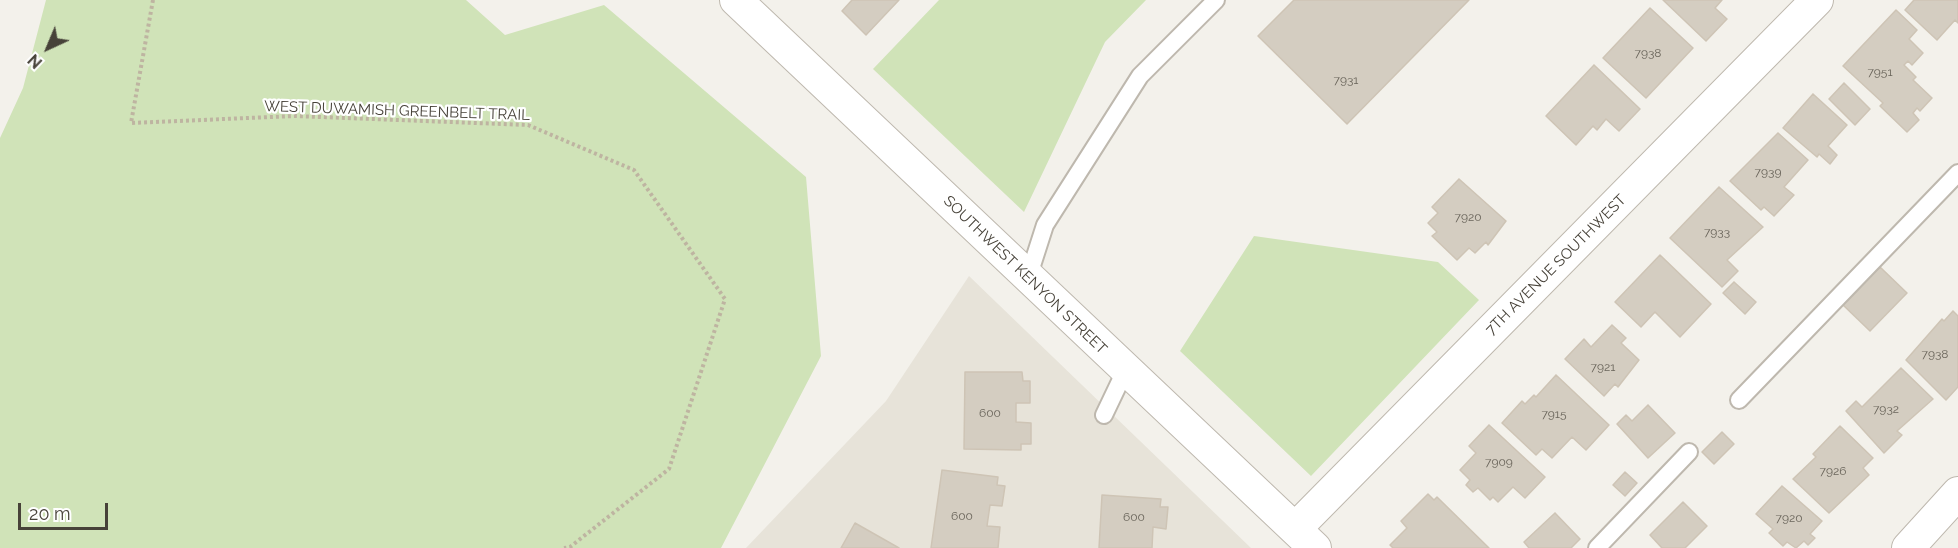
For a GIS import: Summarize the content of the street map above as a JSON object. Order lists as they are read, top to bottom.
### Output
{
  "streets": {
    "street": ["7TH AVENUE SOUTHWEST", "SOUTHWEST KENYON STREET"],
    "path": ["WEST DUWAMISH GREENBELT TRAIL"]
  },
  "crossings": [
    ["7TH AVENUE SOUTHWEST", "SOUTHWEST KENYON STREET"]
  ],
  "house_numbers": [
    "7938",
    "7951",
    "7931",
    "7939",
    "7920",
    "7933",
    "7938",
    "7921",
    "7932",
    "600",
    "7915",
    "7909",
    "7926",
    "600",
    "600",
    "7920"
  ],
  "scale_bar": "20 m",
  "north": "bottom left"
}
